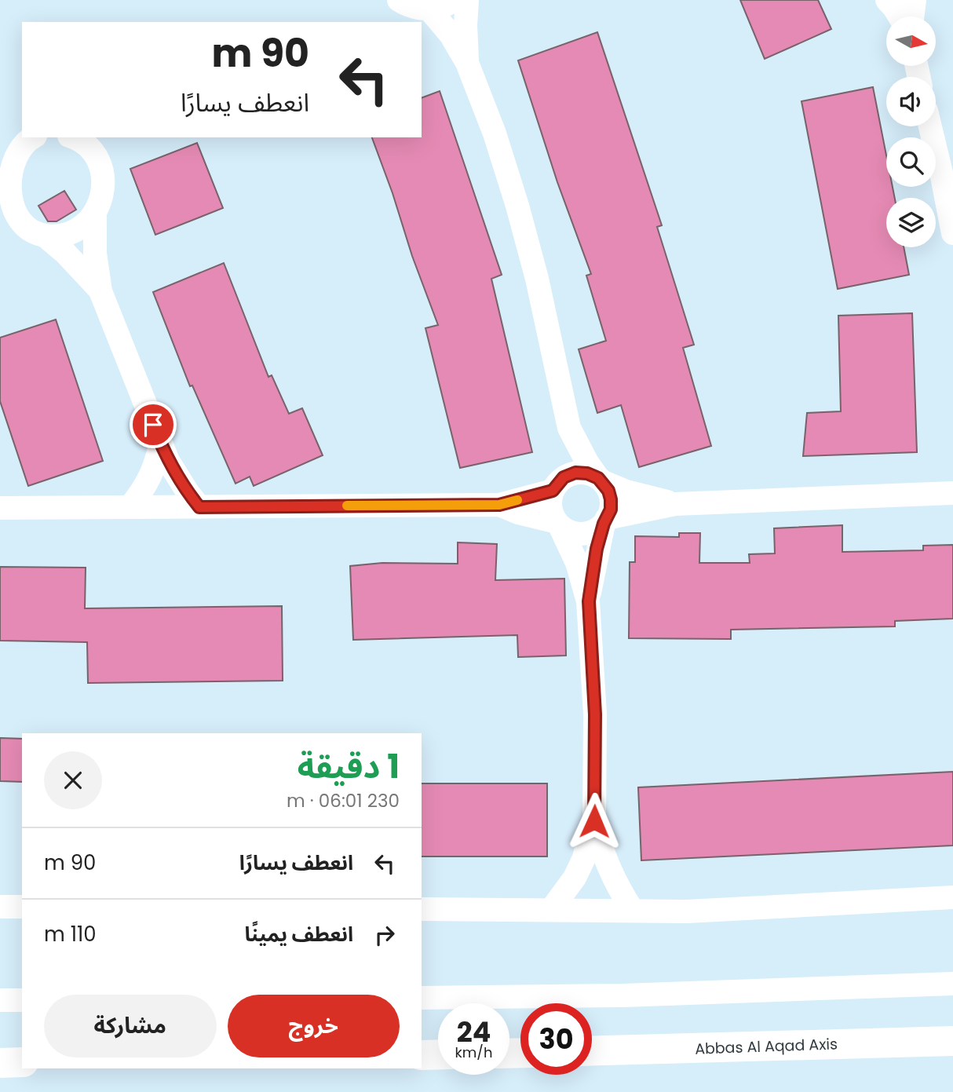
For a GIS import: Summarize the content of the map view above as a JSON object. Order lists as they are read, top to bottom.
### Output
{
  "streets": {
    "main road": ["Abbas Al Aqad Axis"]
  },
  "north": "right",
  "page": {
    "turn": ["90 m", "انعطف يسارًا"],
    "heading": ["1 دقيقة", "230 m · 06:01"],
    "list": [
      {
        "name": "انعطف يسارًا",
        "value": "90 m"
      },
      {
        "name": "انعطف يمينًا",
        "value": "110 m"
      }
    ],
    "buttons": ["خروج", "مشاركة"],
    "speed": "24 km/h",
    "limit": "30"
  }
}
